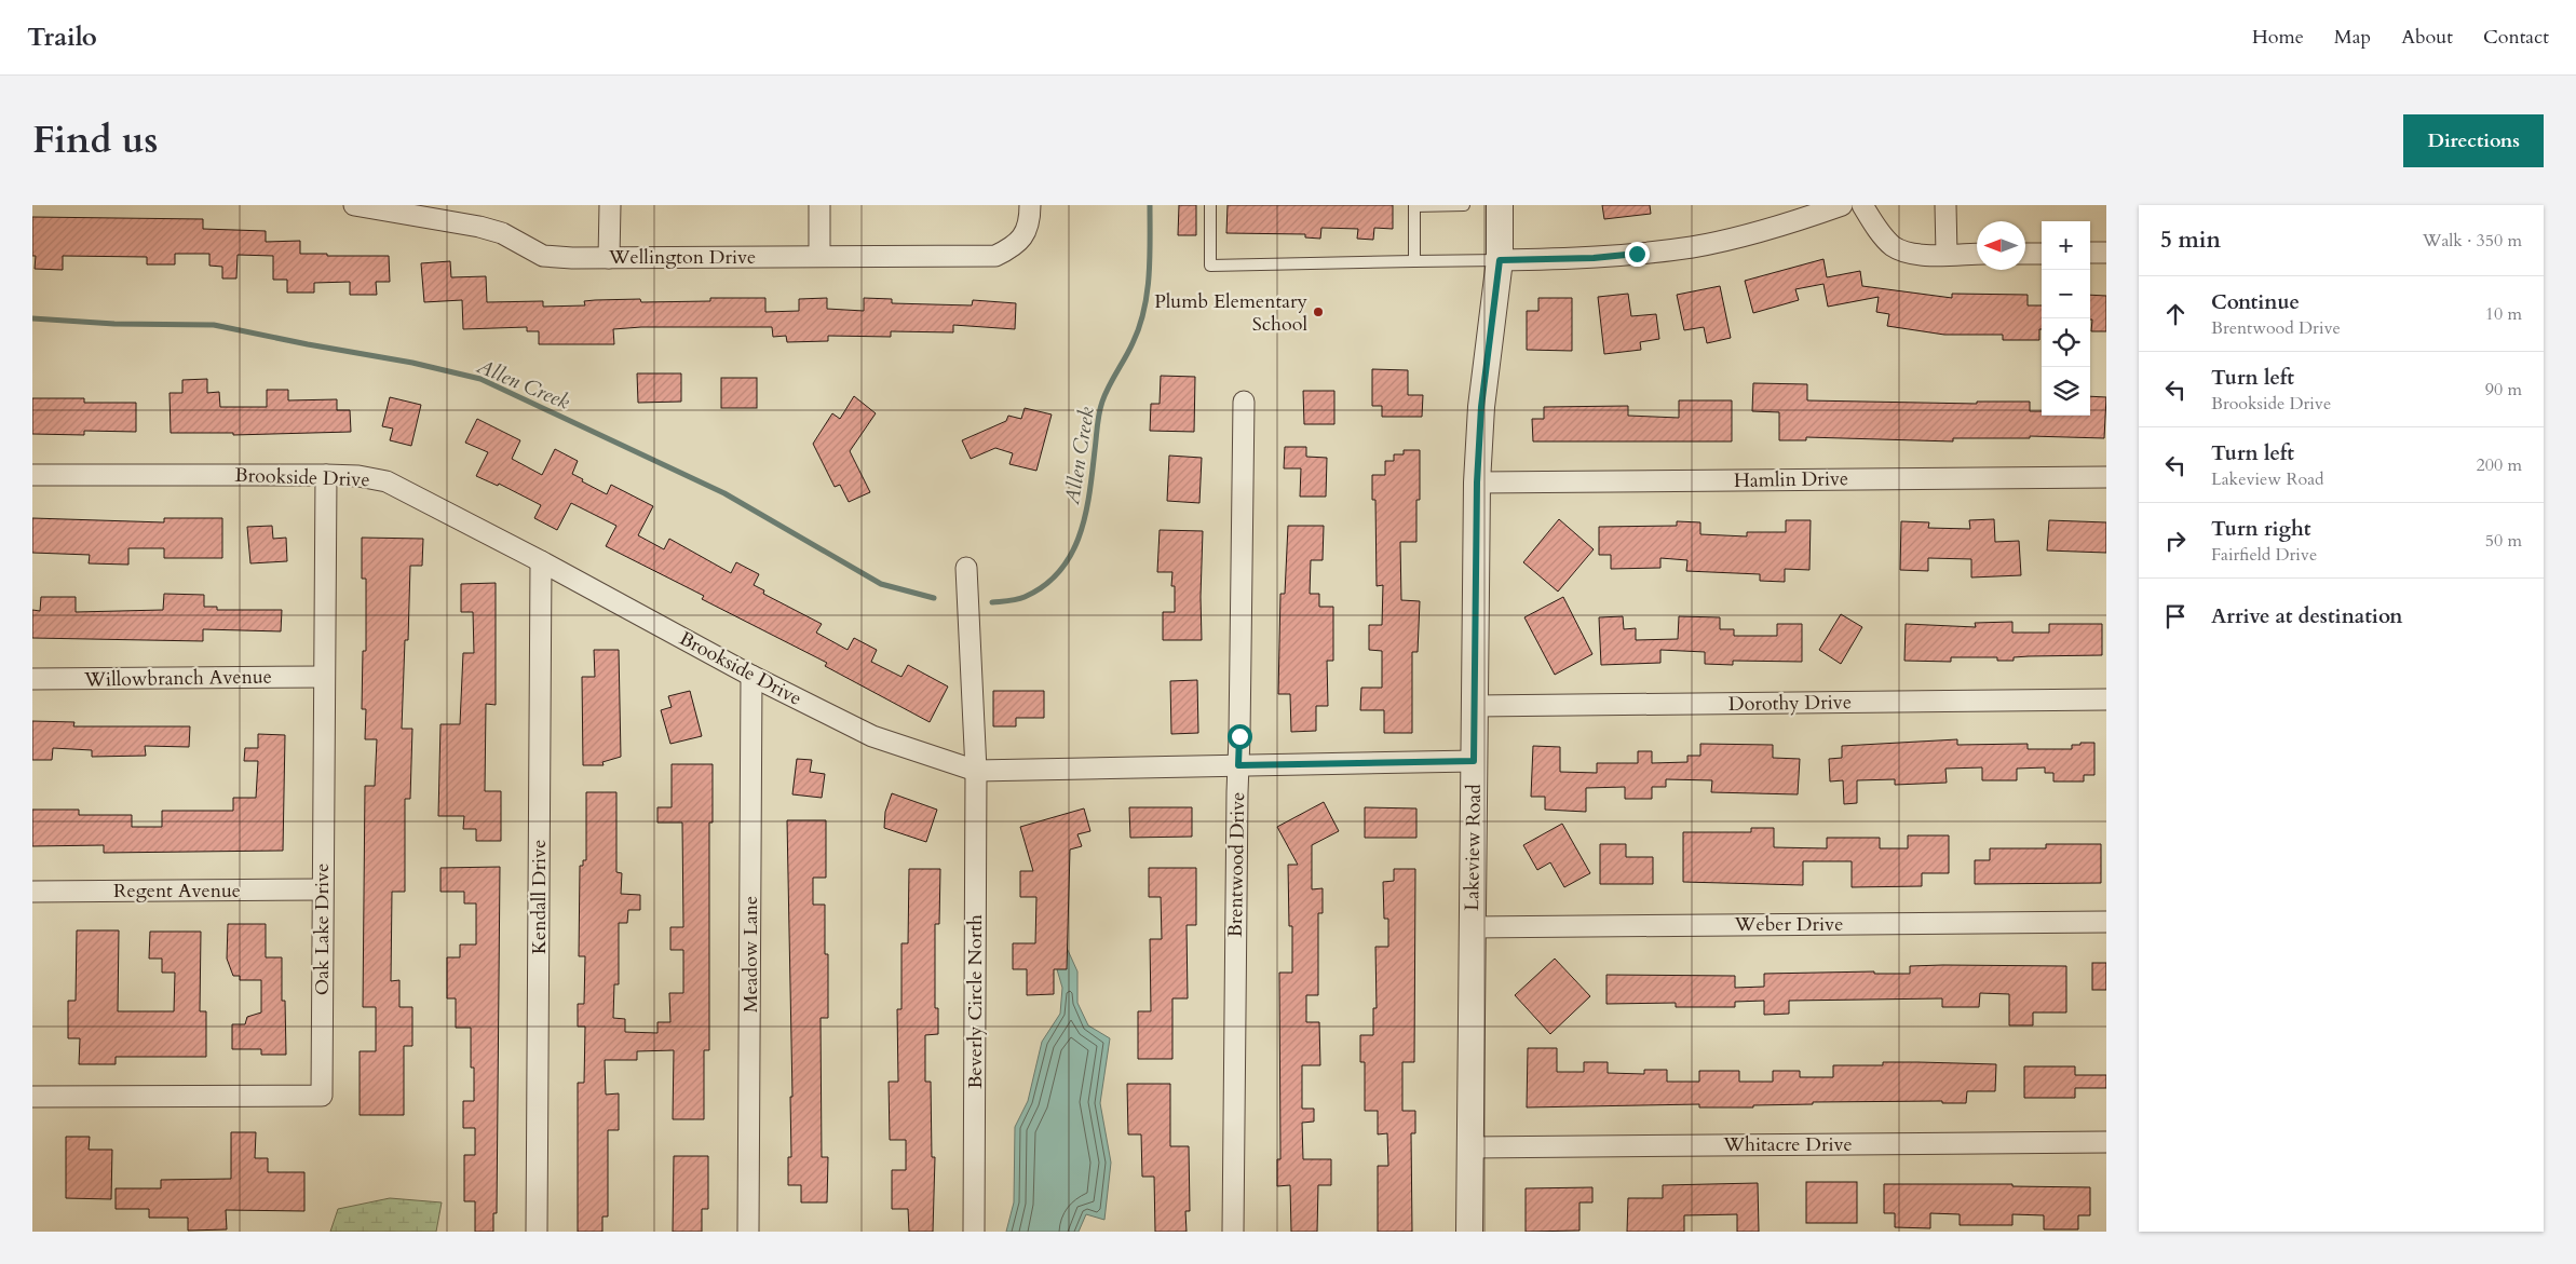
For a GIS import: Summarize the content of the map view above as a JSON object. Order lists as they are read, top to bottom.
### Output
{
  "streets": {
    "street": [
      "Wellington Drive",
      "Brookside Drive",
      "Hamlin Drive",
      "Willowbranch Avenue",
      "Dorothy Drive",
      "Lakeview Road",
      "Brentwood Drive",
      "Regent Avenue",
      "Kendall Drive",
      "Weber Drive",
      "Oak Lake Drive",
      "Meadow Lane",
      "Beverly Circle North",
      "Whitacre Drive"
    ]
  },
  "crossings": [
    ["Brookside Drive", "Lakeview Road"],
    ["Brookside Drive", "Brentwood Drive"],
    ["Brookside Drive", "Kendall Drive"],
    ["Brookside Drive", "Oak Lake Drive"],
    ["Brookside Drive", "Meadow Lane"],
    ["Brookside Drive", "Beverly Circle North"],
    ["Hamlin Drive", "Lakeview Road"],
    ["Willowbranch Avenue", "Oak Lake Drive"],
    ["Dorothy Drive", "Lakeview Road"],
    ["Lakeview Road", "Weber Drive"],
    ["Lakeview Road", "Whitacre Drive"],
    ["Regent Avenue", "Oak Lake Drive"]
  ],
  "water": ["Allen Creek"],
  "places": ["Plumb Elementary School"],
  "north": "left",
  "page": {
    "header": "Trailo",
    "nav": [
      "Home",
      "Map",
      "About",
      "Contact"
    ],
    "title": "Find us",
    "buttons": "Directions",
    "heading": ["5 min", "Walk · 350 m"],
    "map_buttons": ["+", "−"],
    "list": [
      ["Continue", "Brentwood Drive", "10 m"],
      ["Turn left", "Brookside Drive", "90 m"],
      ["Turn left", "Lakeview Road", "200 m"],
      ["Turn right", "Fairfield Drive", "50 m"],
      "Arrive at destination"
    ]
  }
}
